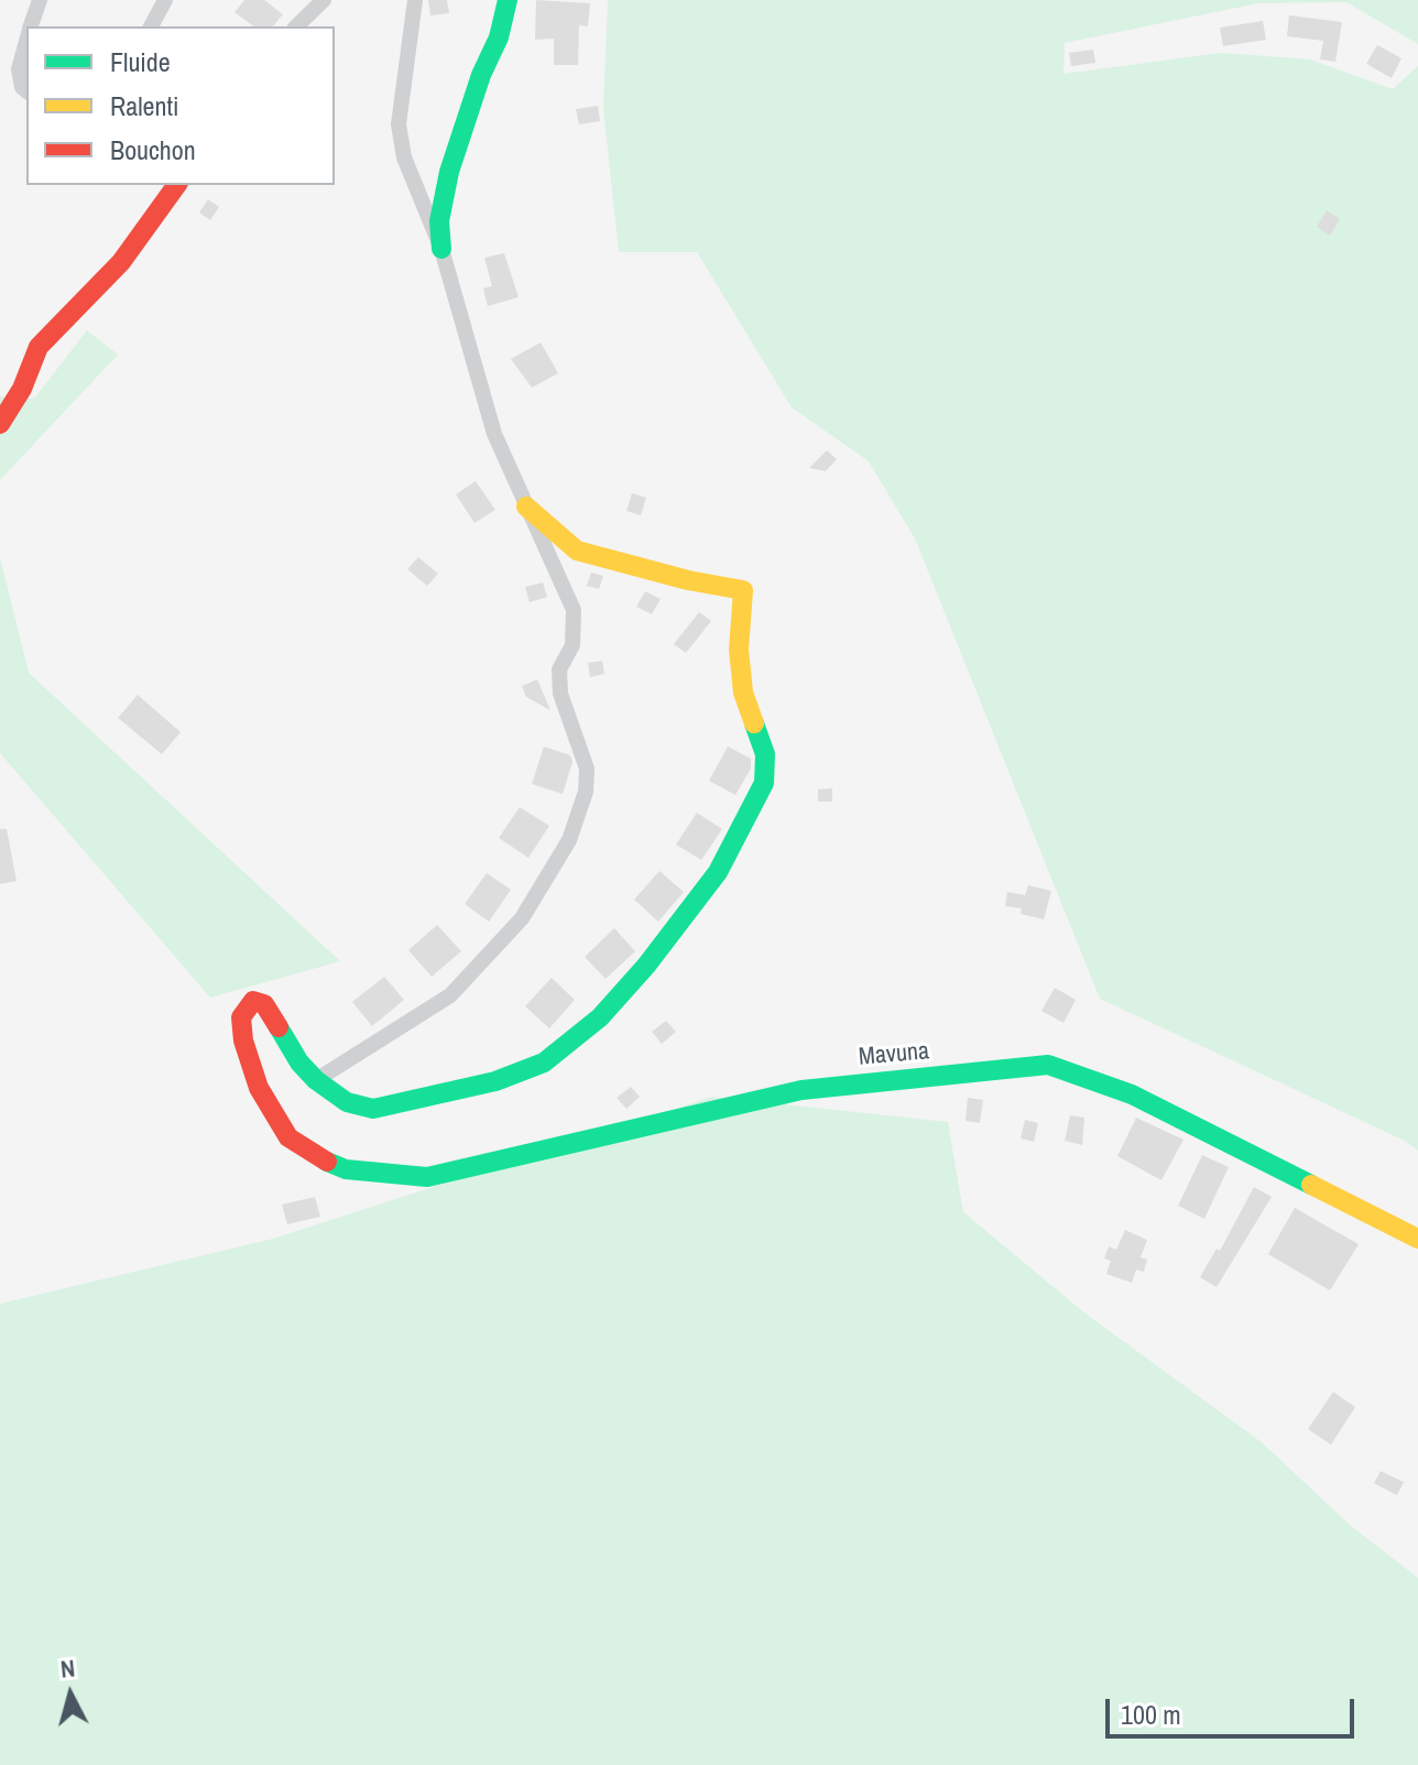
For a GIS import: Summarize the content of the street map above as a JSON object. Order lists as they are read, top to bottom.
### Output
{
  "streets": {
    "street": ["Mavuna"]
  },
  "legend": ["Fluide", "Ralenti", "Bouchon"],
  "scale_bar": "100 m",
  "north": "top"
}
